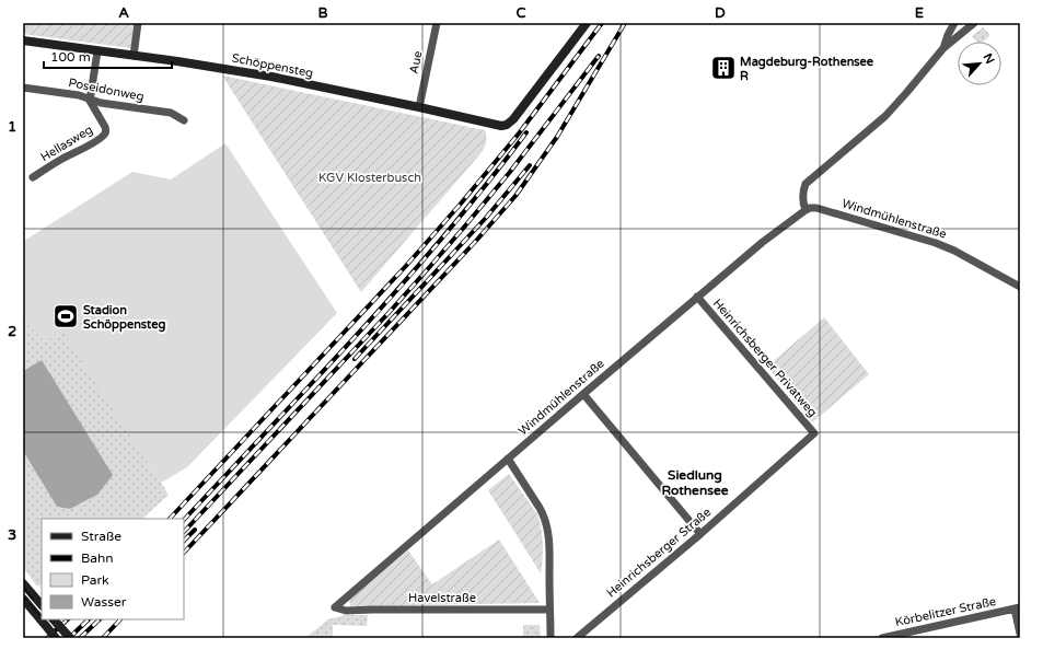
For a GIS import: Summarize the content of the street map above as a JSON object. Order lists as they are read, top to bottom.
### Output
{
  "streets": {
    "street": [
      "Aue",
      "Schöppensteg",
      "Poseidonweg",
      "Hellasweg",
      "Windmühlenstraße",
      "Heinrichsberger Privatweg",
      "Heinrichsberger Straße",
      "Havelstraße",
      "Körbelitzer Straße"
    ]
  },
  "crossings": [
    ["Aue", "Schöppensteg"],
    ["Poseidonweg", "Hellasweg"],
    ["Windmühlenstraße", "Heinrichsberger Privatweg"],
    ["Windmühlenstraße", "Havelstraße"],
    ["Heinrichsberger Privatweg", "Heinrichsberger Straße"]
  ],
  "districts": ["Siedlung Rothensee"],
  "parks": ["KGV Klosterbusch"],
  "places": {
    "building": ["Magdeburg-Rothensee R"],
    "sports": ["Stadion Schöppensteg"]
  },
  "legend": [
    "Straße",
    "Bahn",
    "Park",
    "Wasser"
  ],
  "scale_bar": "100 m",
  "north": "top right",
  "grid": {
    "columns": [
      "A",
      "B",
      "C",
      "D",
      "E"
    ],
    "rows": ["1", "2", "3"]
  }
}
